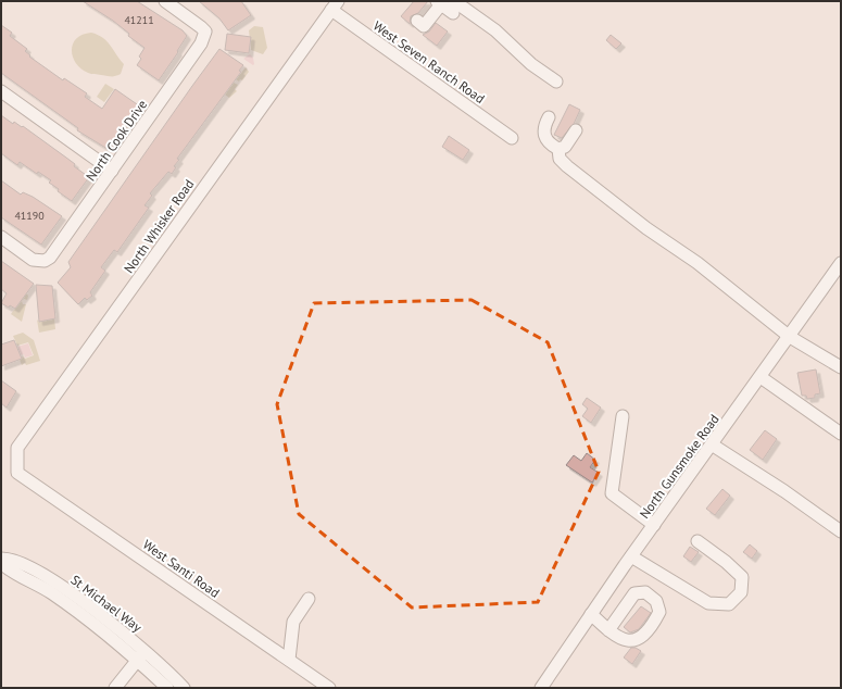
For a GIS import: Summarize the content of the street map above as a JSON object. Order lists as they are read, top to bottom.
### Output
{
  "streets": {
    "street": [
      "West Seven Ranch Road",
      "North Cook Drive",
      "North Whisker Road",
      "North Gunsmoke Road",
      "West Santi Road",
      "St Michael Way"
    ]
  },
  "crossings": [
    ["West Seven Ranch Road", "North Whisker Road"],
    ["North Whisker Road", "West Santi Road"]
  ],
  "house_numbers": ["41211", "41190"]
}
